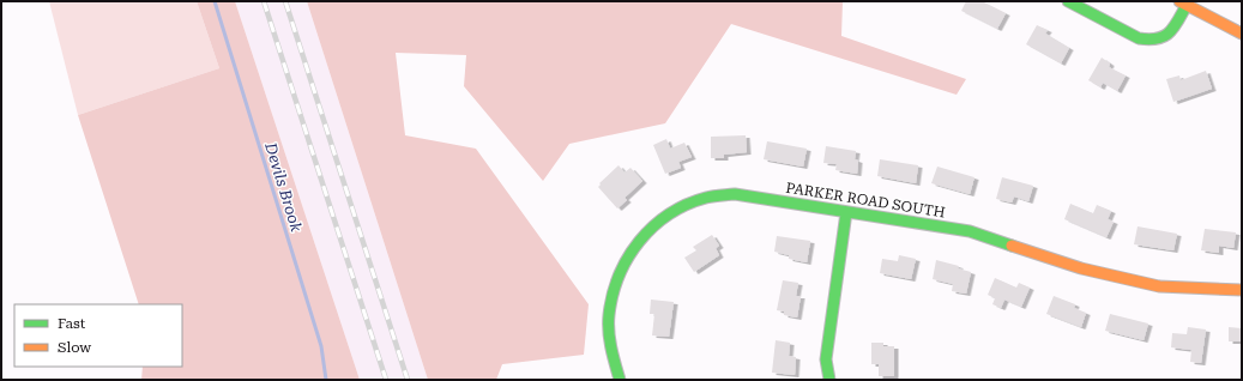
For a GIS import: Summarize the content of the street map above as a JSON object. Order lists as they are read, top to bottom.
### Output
{
  "streets": {
    "street": ["PARKER ROAD SOUTH"]
  },
  "water": ["Devils Brook"],
  "legend": ["Fast", "Slow"]
}
